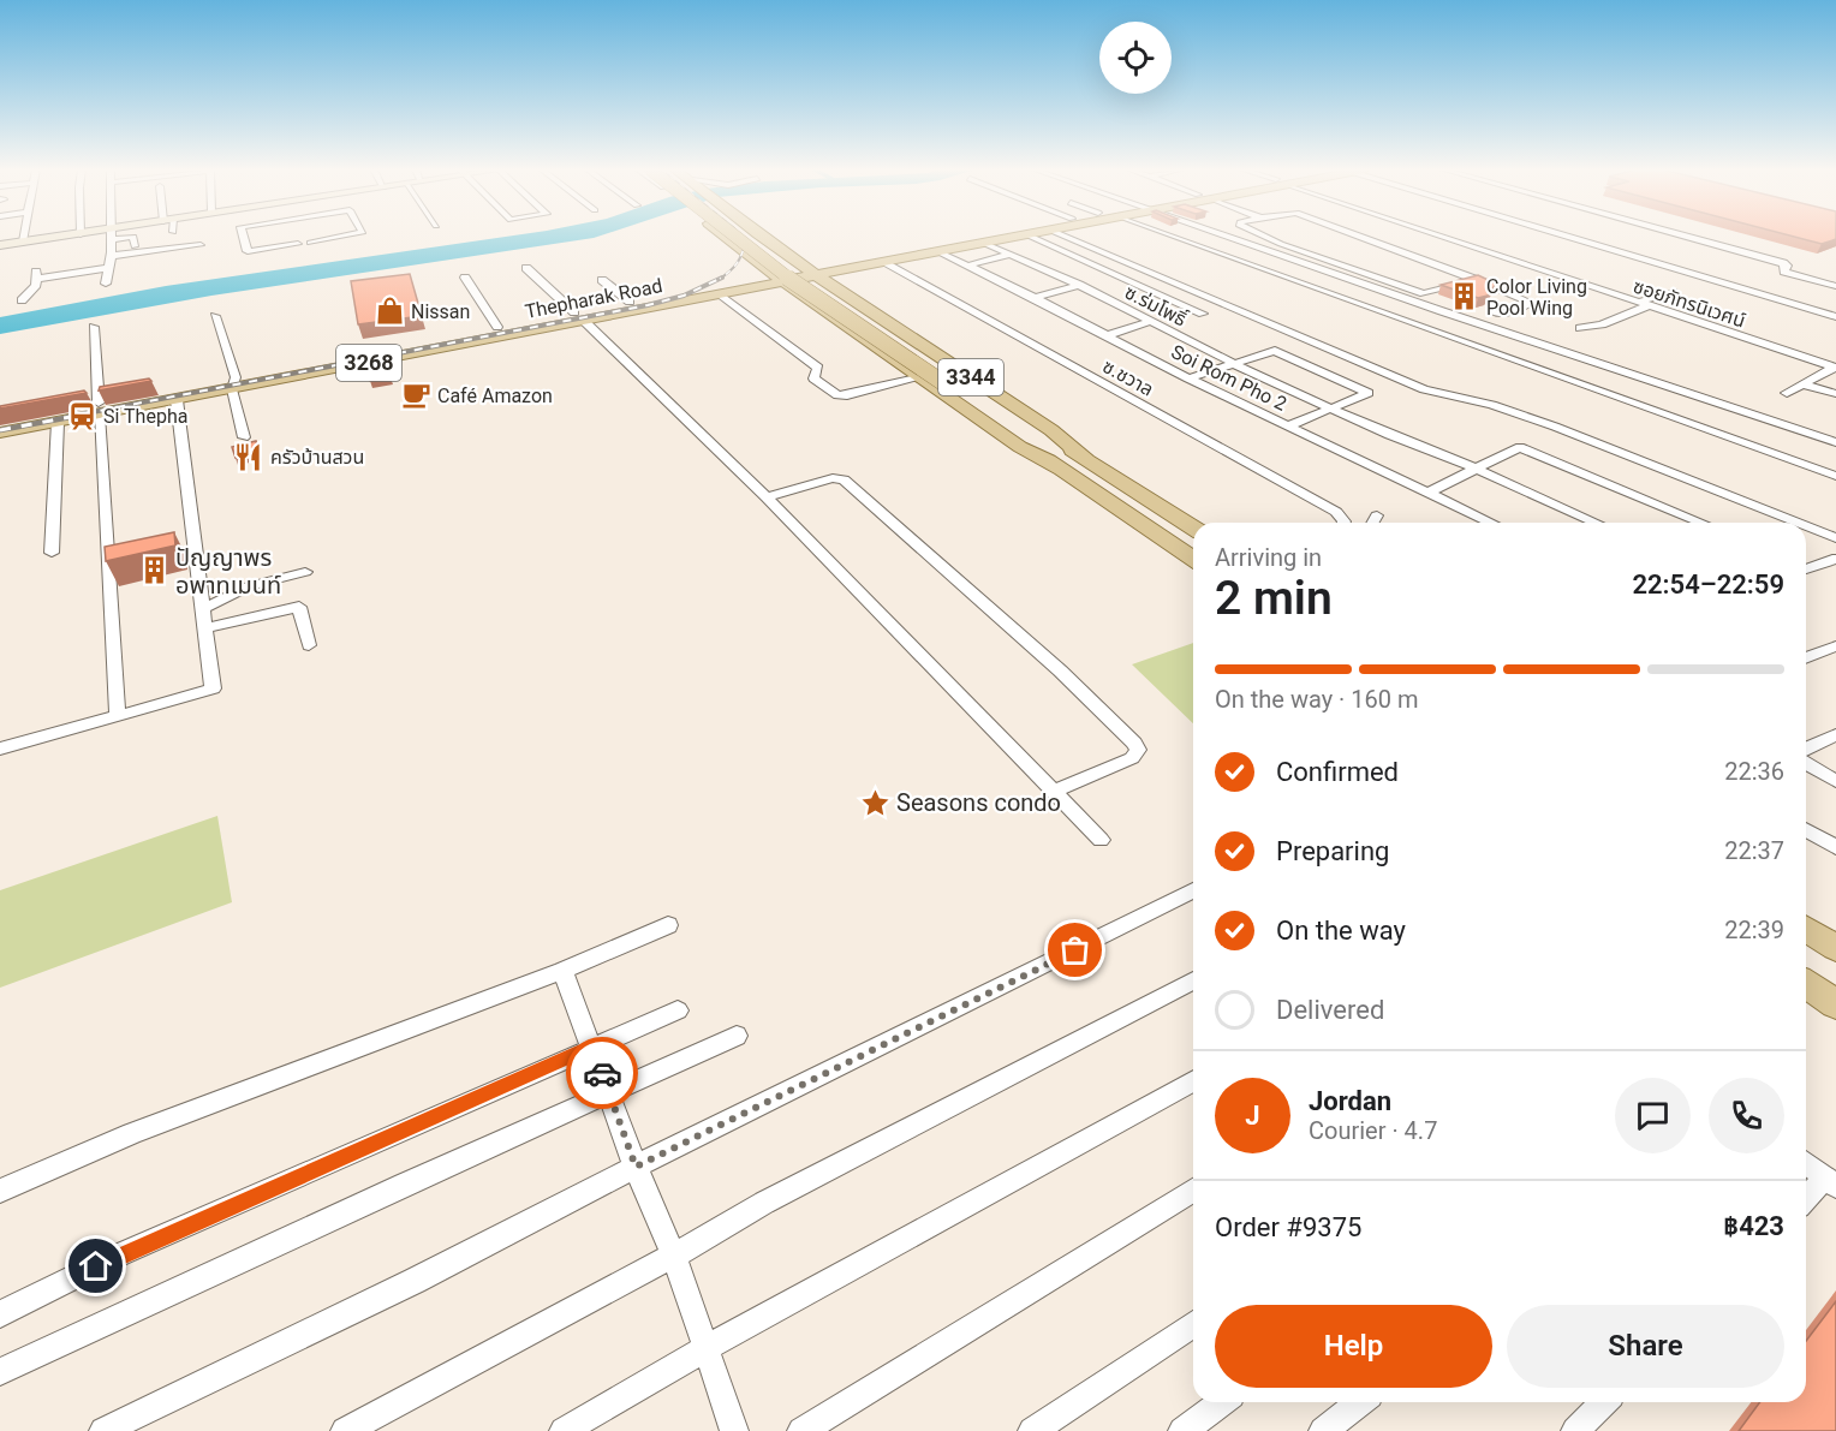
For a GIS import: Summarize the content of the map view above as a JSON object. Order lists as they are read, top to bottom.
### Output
{
  "streets": {
    "main road": ["Thepharak Road", "3268", "3344"],
    "street": [
      "ซอยภัทรนิเวศน์",
      "ซ.ร่มโพธิ์",
      "ซ.ชวาล",
      "Soi Rom Pho 2"
    ]
  },
  "crossings": [
    ["Thepharak Road", "ซ.ร่มโพธิ์"],
    ["Thepharak Road", "3344"],
    ["Thepharak Road", "ซ.ชวาล"],
    ["Thepharak Road", "Soi Rom Pho 2"]
  ],
  "places": {
    "building": ["Color Living Pool Wing", "ปัญญาพร อพาทเมนท์"],
    "shop": ["Nissan"],
    "cafe": ["Café Amazon"],
    "station": ["Si Thepha"],
    "restaurant": ["ครัวบ้านสวน"],
    "place": ["Seasons condo"]
  },
  "page": {
    "heading": ["2 min", "Arriving in", "22:54–22:59"],
    "panel": [
      "Jordan",
      "Courier · 4.7",
      "Order #9375",
      "฿423"
    ],
    "bar": "On the way · 160 m",
    "list": [
      ["Confirmed", "22:36"],
      ["Preparing", "22:37"],
      ["On the way", "22:39"],
      "Delivered"
    ],
    "round": "J",
    "buttons": ["Help", "Share"]
  }
}
